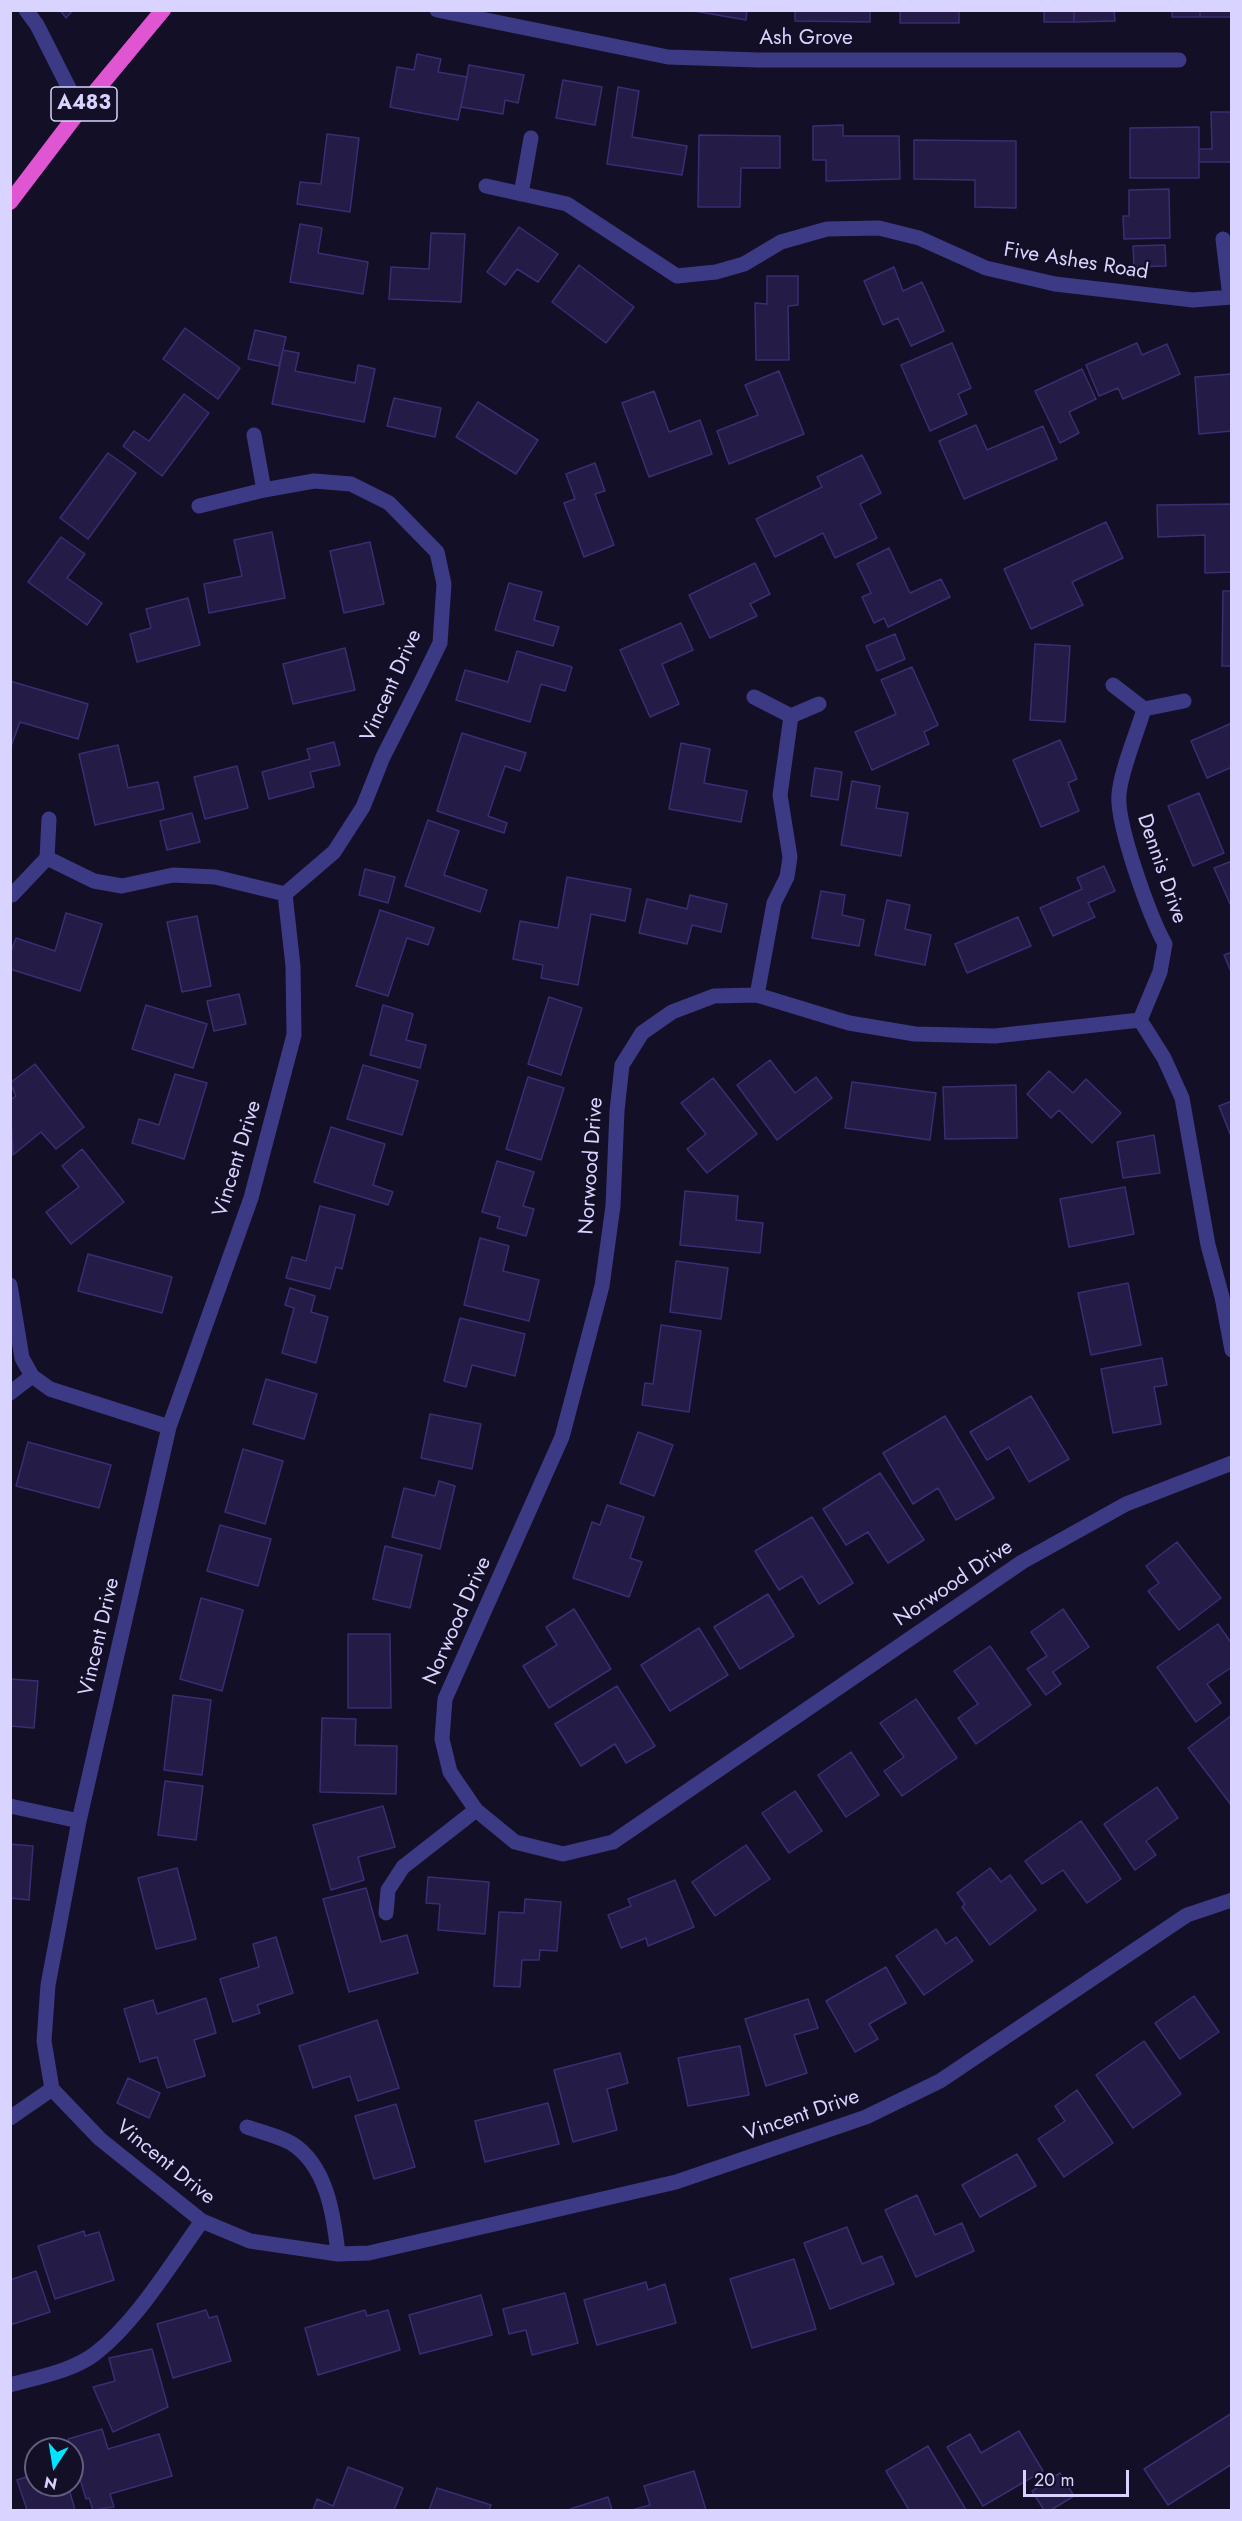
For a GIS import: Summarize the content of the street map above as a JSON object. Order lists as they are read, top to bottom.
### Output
{
  "streets": {
    "highway": ["A483"],
    "street": [
      "Ash Grove",
      "Five Ashes Road",
      "Vincent Drive",
      "Dennis Drive",
      "Norwood Drive"
    ]
  },
  "crossings": [
    ["Dennis Drive", "Norwood Drive"]
  ],
  "scale_bar": "20 m",
  "north": "bottom"
}
